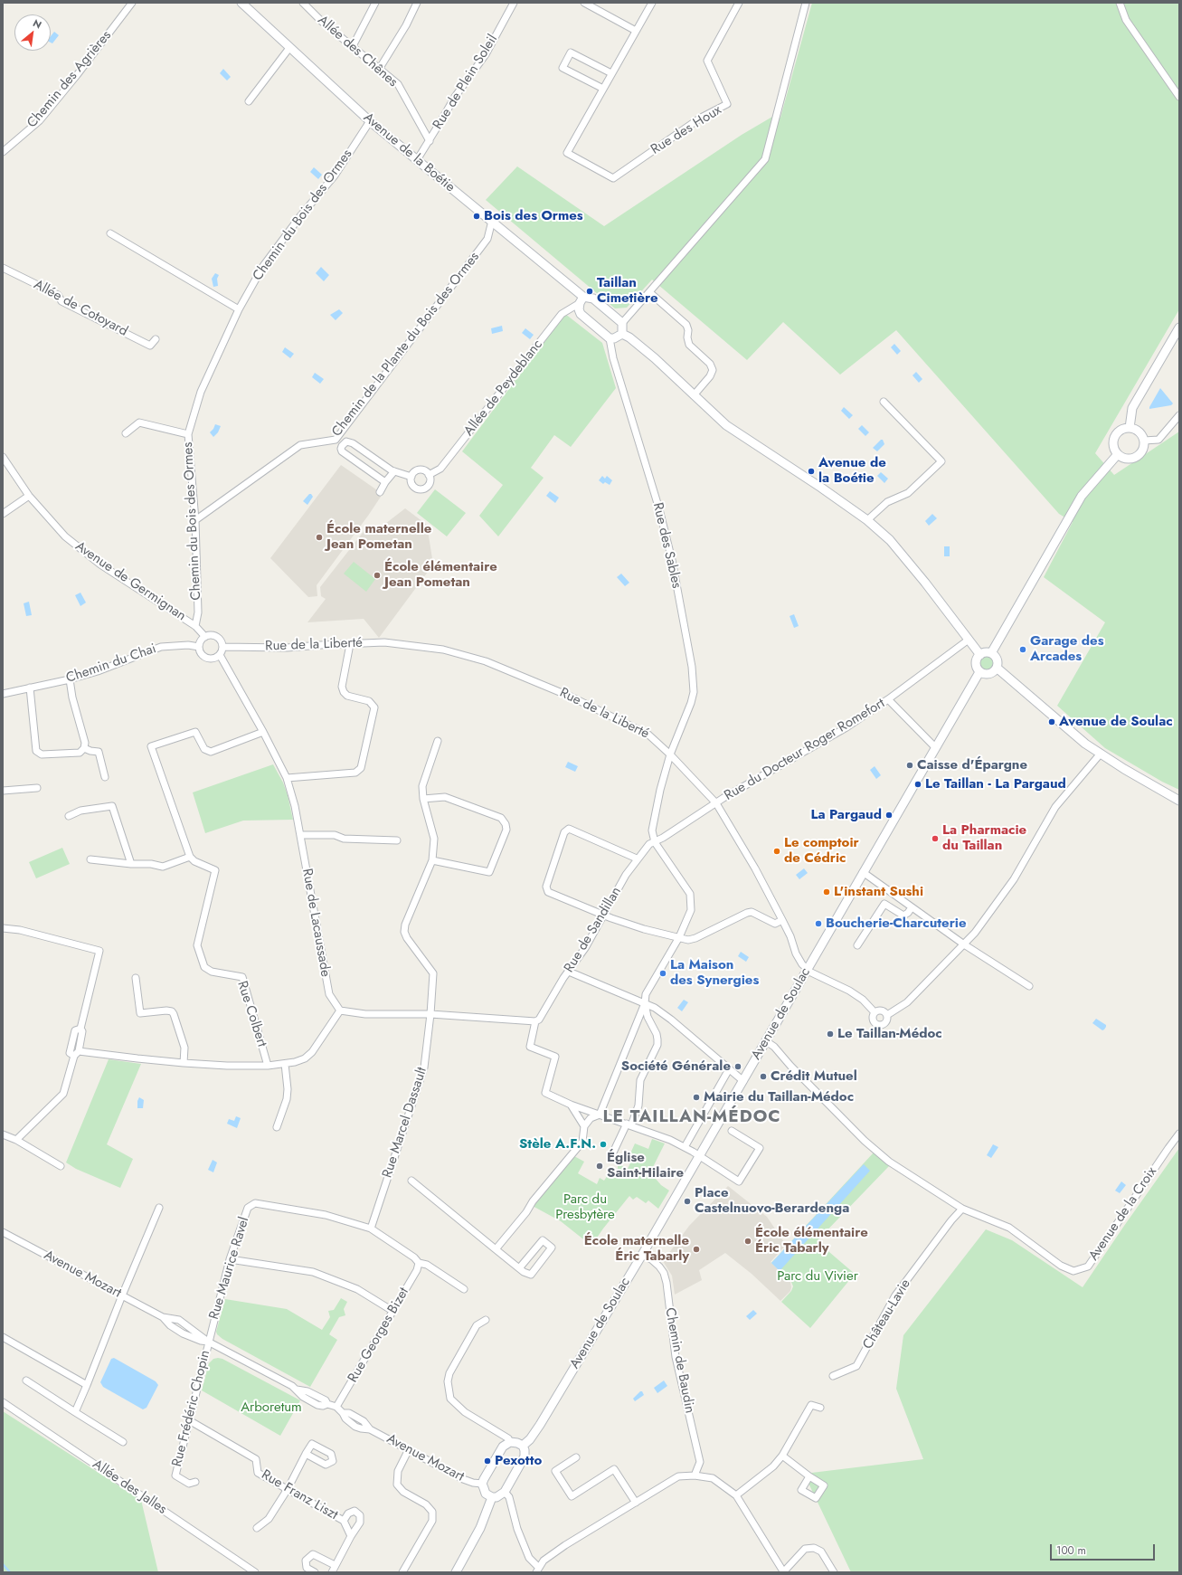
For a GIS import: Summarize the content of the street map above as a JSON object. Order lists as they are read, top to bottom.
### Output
{
  "streets": {
    "main road": ["Avenue de la Boétie", "Avenue de Soulac"],
    "street": [
      "Allée des Chênes",
      "Chemin des Agrières",
      "Rue de Plein Soleil",
      "Rue des Houx",
      "Chemin du Bois des Ormes",
      "Allée de Cotoyard",
      "Chemin de la Plante du Bois des Ormes",
      "Allée de Peydeblanc",
      "Rue des Sables",
      "Avenue de Germignan",
      "Rue de la Liberté",
      "Chemin du Chai",
      "Rue du Docteur Roger Romefort",
      "Rue de Lacaussade",
      "Rue de Sandillan",
      "Rue Colbert",
      "Rue Marcel Dassault",
      "Avenue de la Croix",
      "Rue Maurice Ravel",
      "Avenue Mozart",
      "Château-Lavie",
      "Rue Georges Bizet",
      "Chemin de Baudin",
      "Rue Frédéric Chopin",
      "Allée des Jalles",
      "Rue Franz Liszt"
    ]
  },
  "crossings": [
    ["Allée des Chênes", "Rue de Plein Soleil"],
    ["Rue de Plein Soleil", "Avenue de la Boétie"],
    ["Avenue de la Boétie", "Chemin du Bois des Ormes"],
    ["Avenue de la Boétie", "Chemin de la Plante du Bois des Ormes"],
    ["Avenue de la Boétie", "Allée de Peydeblanc"],
    ["Chemin du Bois des Ormes", "Chemin de la Plante du Bois des Ormes"],
    ["Chemin du Bois des Ormes", "Avenue de Germignan"],
    ["Rue des Sables", "Rue de la Liberté"],
    ["Rue des Sables", "Rue du Docteur Roger Romefort"],
    ["Rue des Sables", "Rue de Sandillan"],
    ["Avenue de Germignan", "Rue de la Liberté"],
    ["Avenue de Germignan", "Chemin du Chai"],
    ["Avenue de Germignan", "Rue de Lacaussade"],
    ["Rue de la Liberté", "Chemin du Chai"],
    ["Rue de la Liberté", "Rue du Docteur Roger Romefort"],
    ["Rue de la Liberté", "Rue de Lacaussade"],
    ["Rue de la Liberté", "Avenue de Soulac"],
    ["Chemin du Chai", "Rue de Lacaussade"],
    ["Rue du Docteur Roger Romefort", "Rue de Sandillan"],
    ["Avenue de Soulac", "Avenue de la Croix"],
    ["Avenue de Soulac", "Chemin de Baudin"],
    ["Rue Marcel Dassault", "Rue Maurice Ravel"],
    ["Avenue de la Croix", "Château-Lavie"],
    ["Rue Maurice Ravel", "Avenue Mozart"],
    ["Rue Maurice Ravel", "Rue Georges Bizet"],
    ["Rue Maurice Ravel", "Rue Frédéric Chopin"],
    ["Avenue Mozart", "Rue Georges Bizet"],
    ["Avenue Mozart", "Rue Frédéric Chopin"],
    ["Rue Frédéric Chopin", "Rue Franz Liszt"]
  ],
  "districts": ["LE TAILLAN-MÉDOC"],
  "parks": ["Parc du Presbytère", "Parc du Vivier", "Arboretum"],
  "places": [
    "Bois des Ormes",
    "Taillan Cimetière",
    "Avenue de la Boétie",
    "École maternelle Jean Pometan",
    "École élémentaire Jean Pometan",
    "Garage des Arcades",
    "Avenue de Soulac",
    "Caisse d'Épargne",
    "Le Taillan - La Pargaud",
    "La Pargaud",
    "La Pharmacie du Taillan",
    "Le comptoir de Cédric",
    "L'instant Sushi",
    "Boucherie-Charcuterie",
    "La Maison des Synergies",
    "Le Taillan-Médoc",
    "Société Générale",
    "Crédit Mutuel",
    "Mairie du Taillan-Médoc",
    "Stèle A.F.N.",
    "Église Saint-Hilaire",
    "Place Castelnuovo-Berardenga",
    "École élémentaire Éric Tabarly",
    "École maternelle Éric Tabarly",
    "Pexotto"
  ],
  "scale_bar": "100 m",
  "north": "top right"
}
